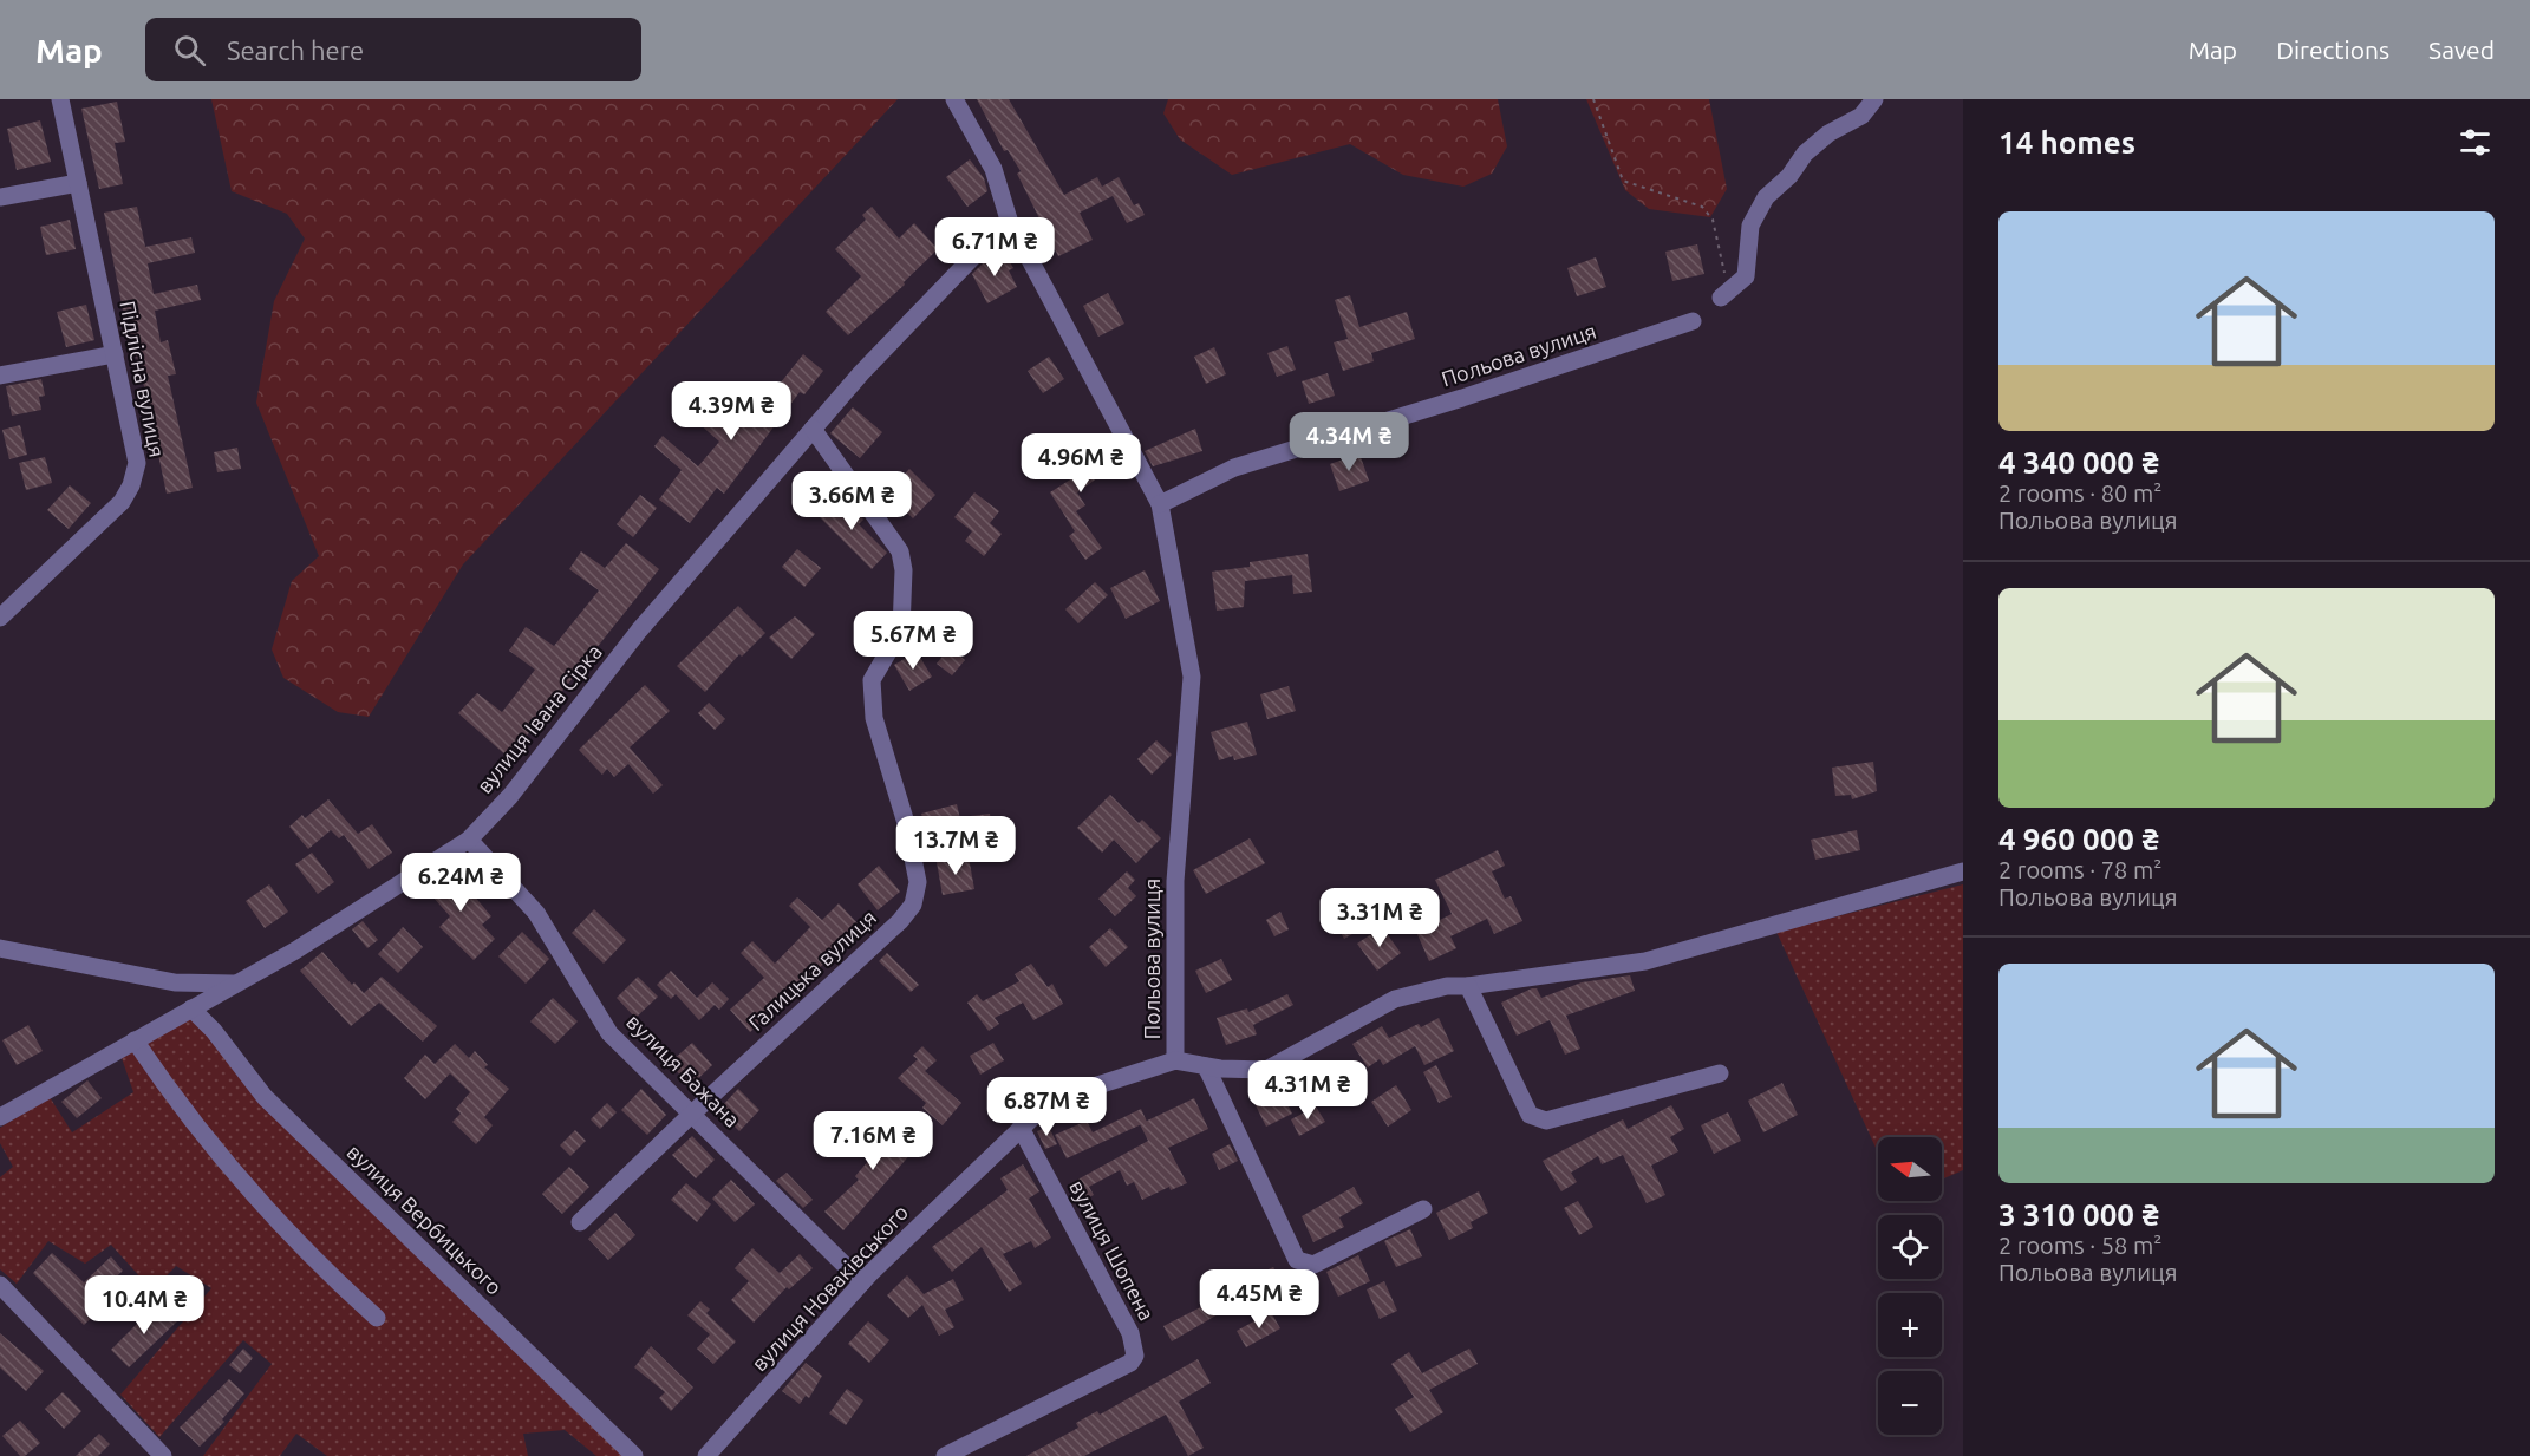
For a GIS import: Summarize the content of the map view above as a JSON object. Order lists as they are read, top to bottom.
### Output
{
  "streets": {
    "street": [
      "Польова вулиця",
      "Підлісна вулиця",
      "вулиця Івана Сірка",
      "Галицька вулиця",
      "вулиця Бажана",
      "вулиця Вербицького",
      "вулиця Шопена",
      "вулиця Новаківського"
    ]
  },
  "crossings": [
    ["Польова вулиця", "вулиця Івана Сірка"],
    ["Польова вулиця", "вулиця Новаківського"],
    ["вулиця Івана Сірка", "Галицька вулиця"],
    ["вулиця Івана Сірка", "вулиця Бажана"],
    ["вулиця Івана Сірка", "вулиця Вербицького"],
    ["Галицька вулиця", "вулиця Бажана"],
    ["вулиця Бажана", "вулиця Новаківського"],
    ["вулиця Шопена", "вулиця Новаківського"]
  ],
  "north": "left",
  "page": {
    "header": "Map",
    "search": "Search here",
    "nav": ["Map", "Directions", "Saved"],
    "heading": "14 homes",
    "list": [
      {
        "name": "4 340 000 ₴",
        "note": "2 rooms · 80 m² · Польова вулиця"
      },
      {
        "name": "4 960 000 ₴",
        "note": "2 rooms · 78 m² · Польова вулиця"
      },
      {
        "name": "3 310 000 ₴",
        "note": "2 rooms · 58 m² · Польова вулиця"
      }
    ],
    "price": [
      "6.71M ₴",
      "4.39M ₴",
      "4.34M ₴",
      "4.96M ₴",
      "3.66M ₴",
      "5.67M ₴",
      "13.7M ₴",
      "6.24M ₴",
      "3.31M ₴",
      "4.31M ₴",
      "6.87M ₴",
      "7.16M ₴",
      "4.45M ₴",
      "10.4M ₴"
    ],
    "map_buttons": ["+", "−"]
  }
}
